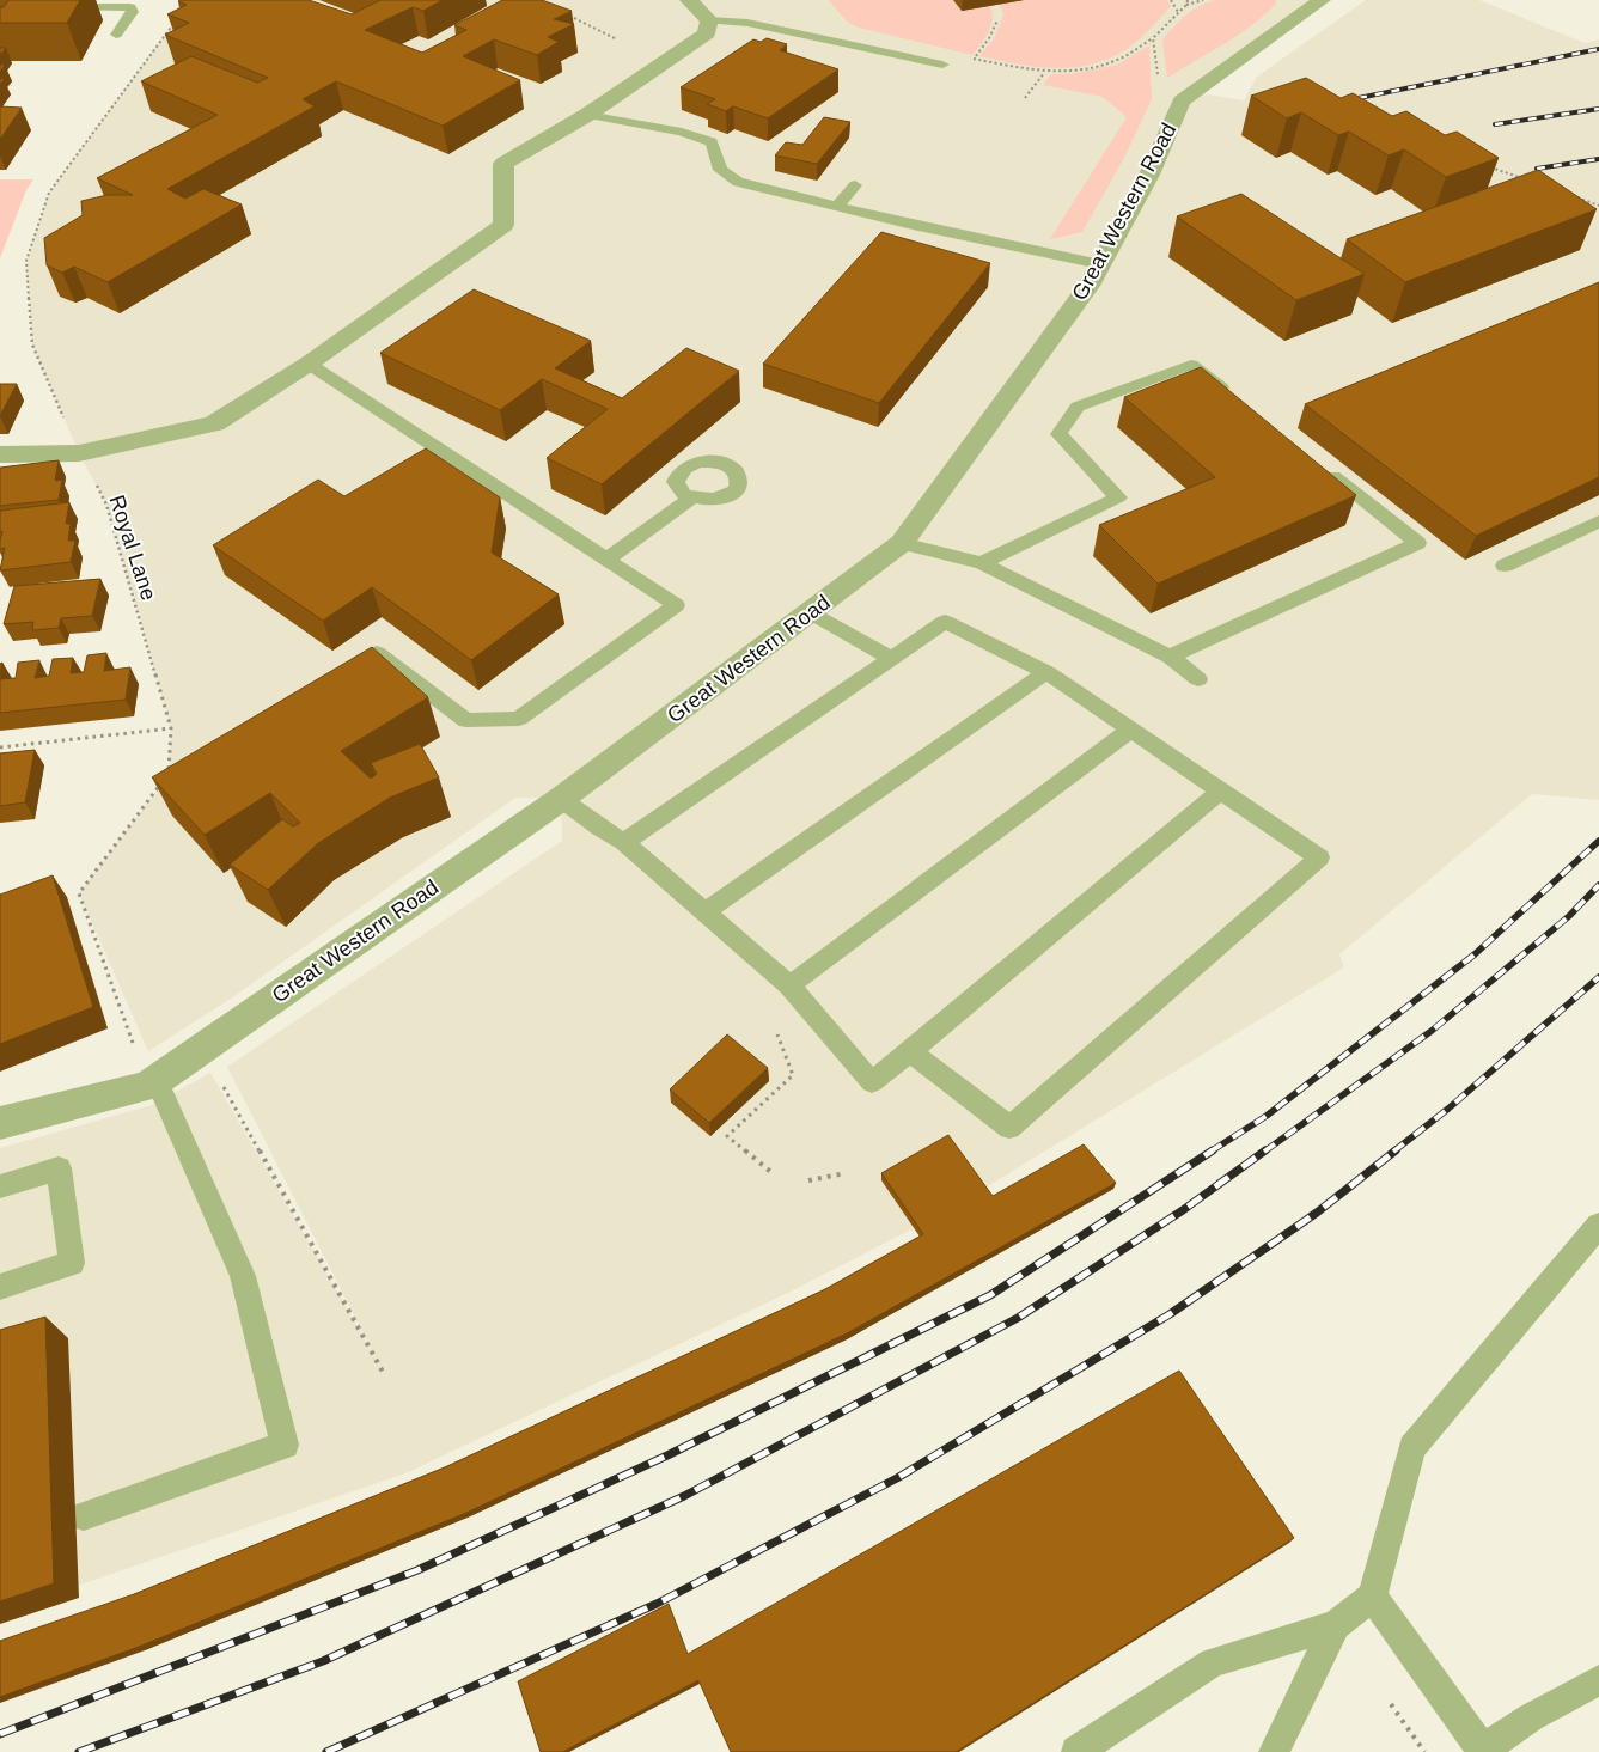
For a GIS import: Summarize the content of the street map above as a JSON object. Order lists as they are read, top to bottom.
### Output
{
  "streets": {
    "street": ["Great Western Road"],
    "path": ["Royal Lane"]
  }
}
